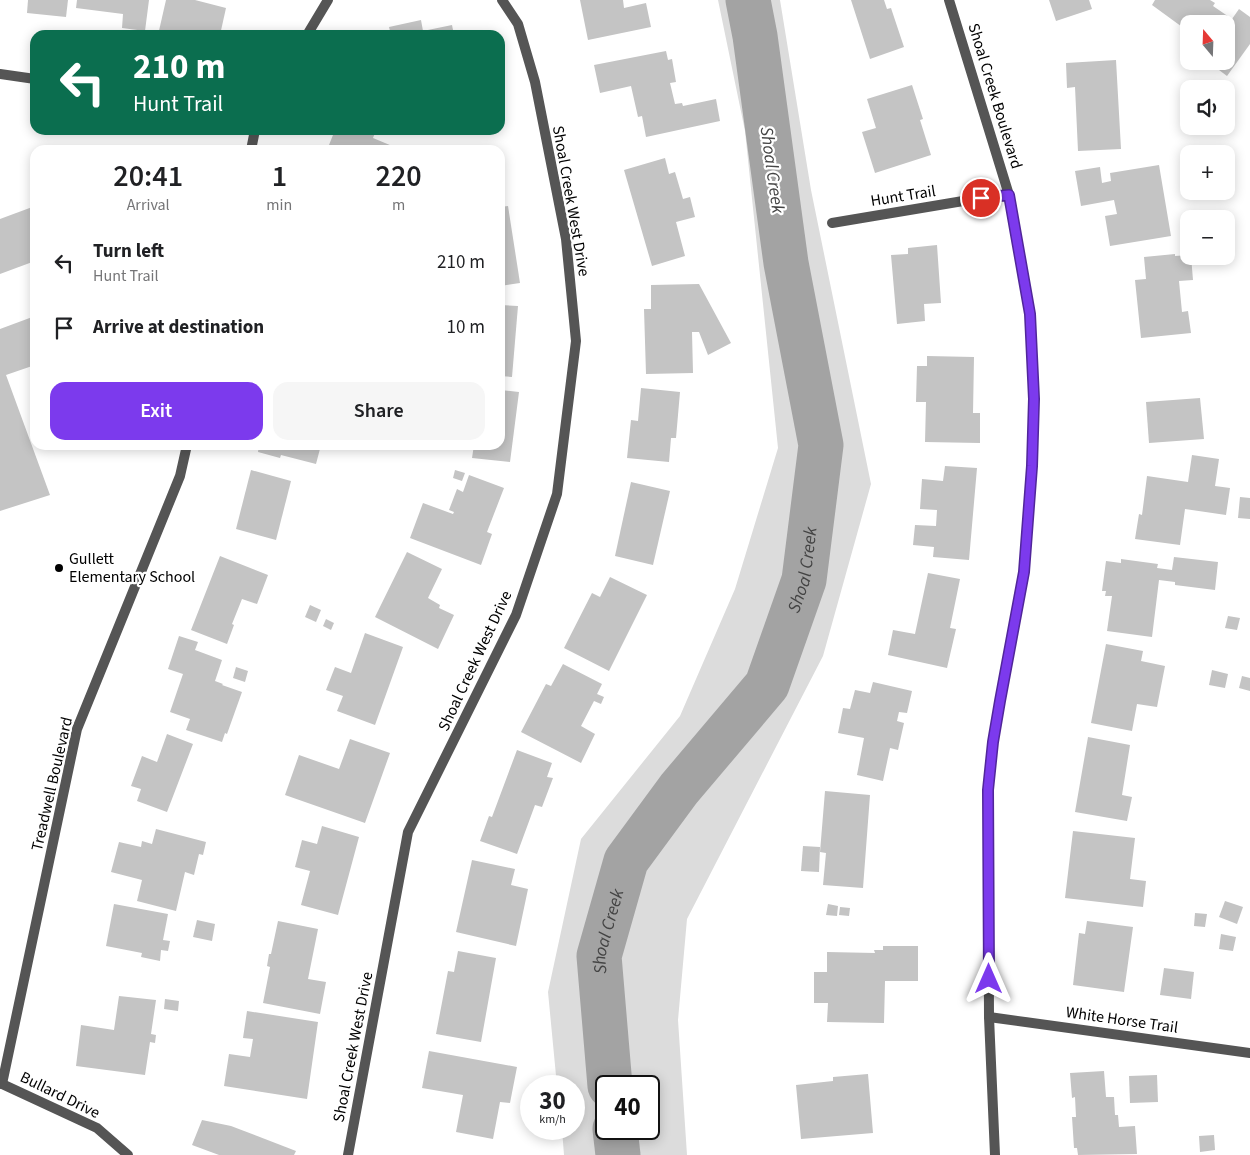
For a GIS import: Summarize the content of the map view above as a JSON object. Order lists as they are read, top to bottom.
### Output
{
  "streets": {
    "street": [
      "Shoal Creek Boulevard",
      "Hunt Trail",
      "Shoal Creek West Drive",
      "Treadwell Boulevard",
      "White Horse Trail",
      "Bullard Drive"
    ]
  },
  "crossings": [
    ["Shoal Creek Boulevard", "Hunt Trail"],
    ["Shoal Creek Boulevard", "White Horse Trail"],
    ["Treadwell Boulevard", "Bullard Drive"]
  ],
  "water": ["Shoal Creek"],
  "places": ["Gullett Elementary School"],
  "north": "top",
  "page": {
    "map_buttons": ["+", "−"],
    "turn": ["210 m", "Hunt Trail"],
    "eta": [
      "20:41",
      "Arrival",
      "1",
      "min",
      "220",
      "m"
    ],
    "list": [
      {
        "name": "Turn left",
        "note": "Hunt Trail",
        "value": "210 m"
      },
      {
        "name": "Arrive at destination",
        "value": "10 m"
      }
    ],
    "buttons": ["Exit", "Share"],
    "speed": "30 km/h",
    "limit": "40"
  }
}
